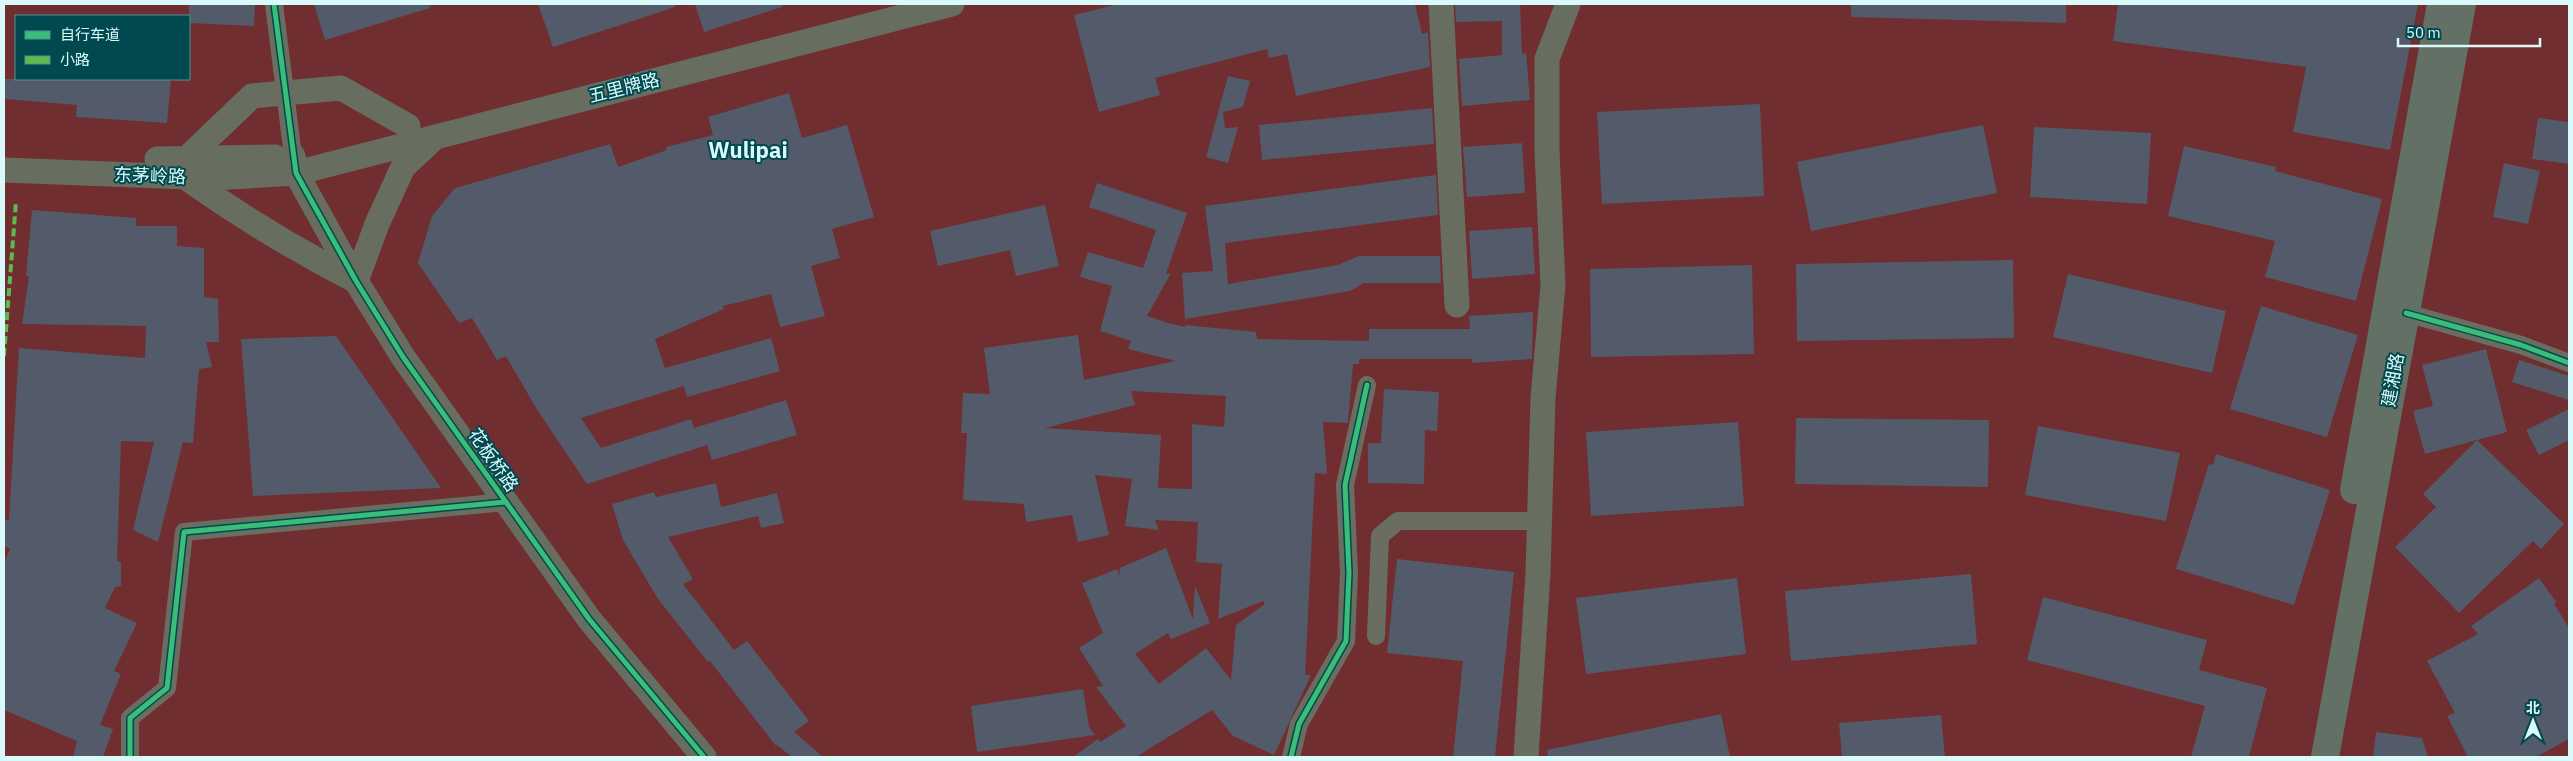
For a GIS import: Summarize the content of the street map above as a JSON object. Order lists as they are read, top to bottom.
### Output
{
  "streets": {
    "main road": [
      "五里牌路",
      "东茅岭路",
      "建湘路",
      "花板桥路"
    ]
  },
  "crossings": [
    ["五里牌路", "东茅岭路"],
    ["五里牌路", "花板桥路"],
    ["东茅岭路", "花板桥路"]
  ],
  "districts": ["Wulipai"],
  "legend": ["自行车道", "小路"],
  "scale_bar": "50 m",
  "north": "top"
}
